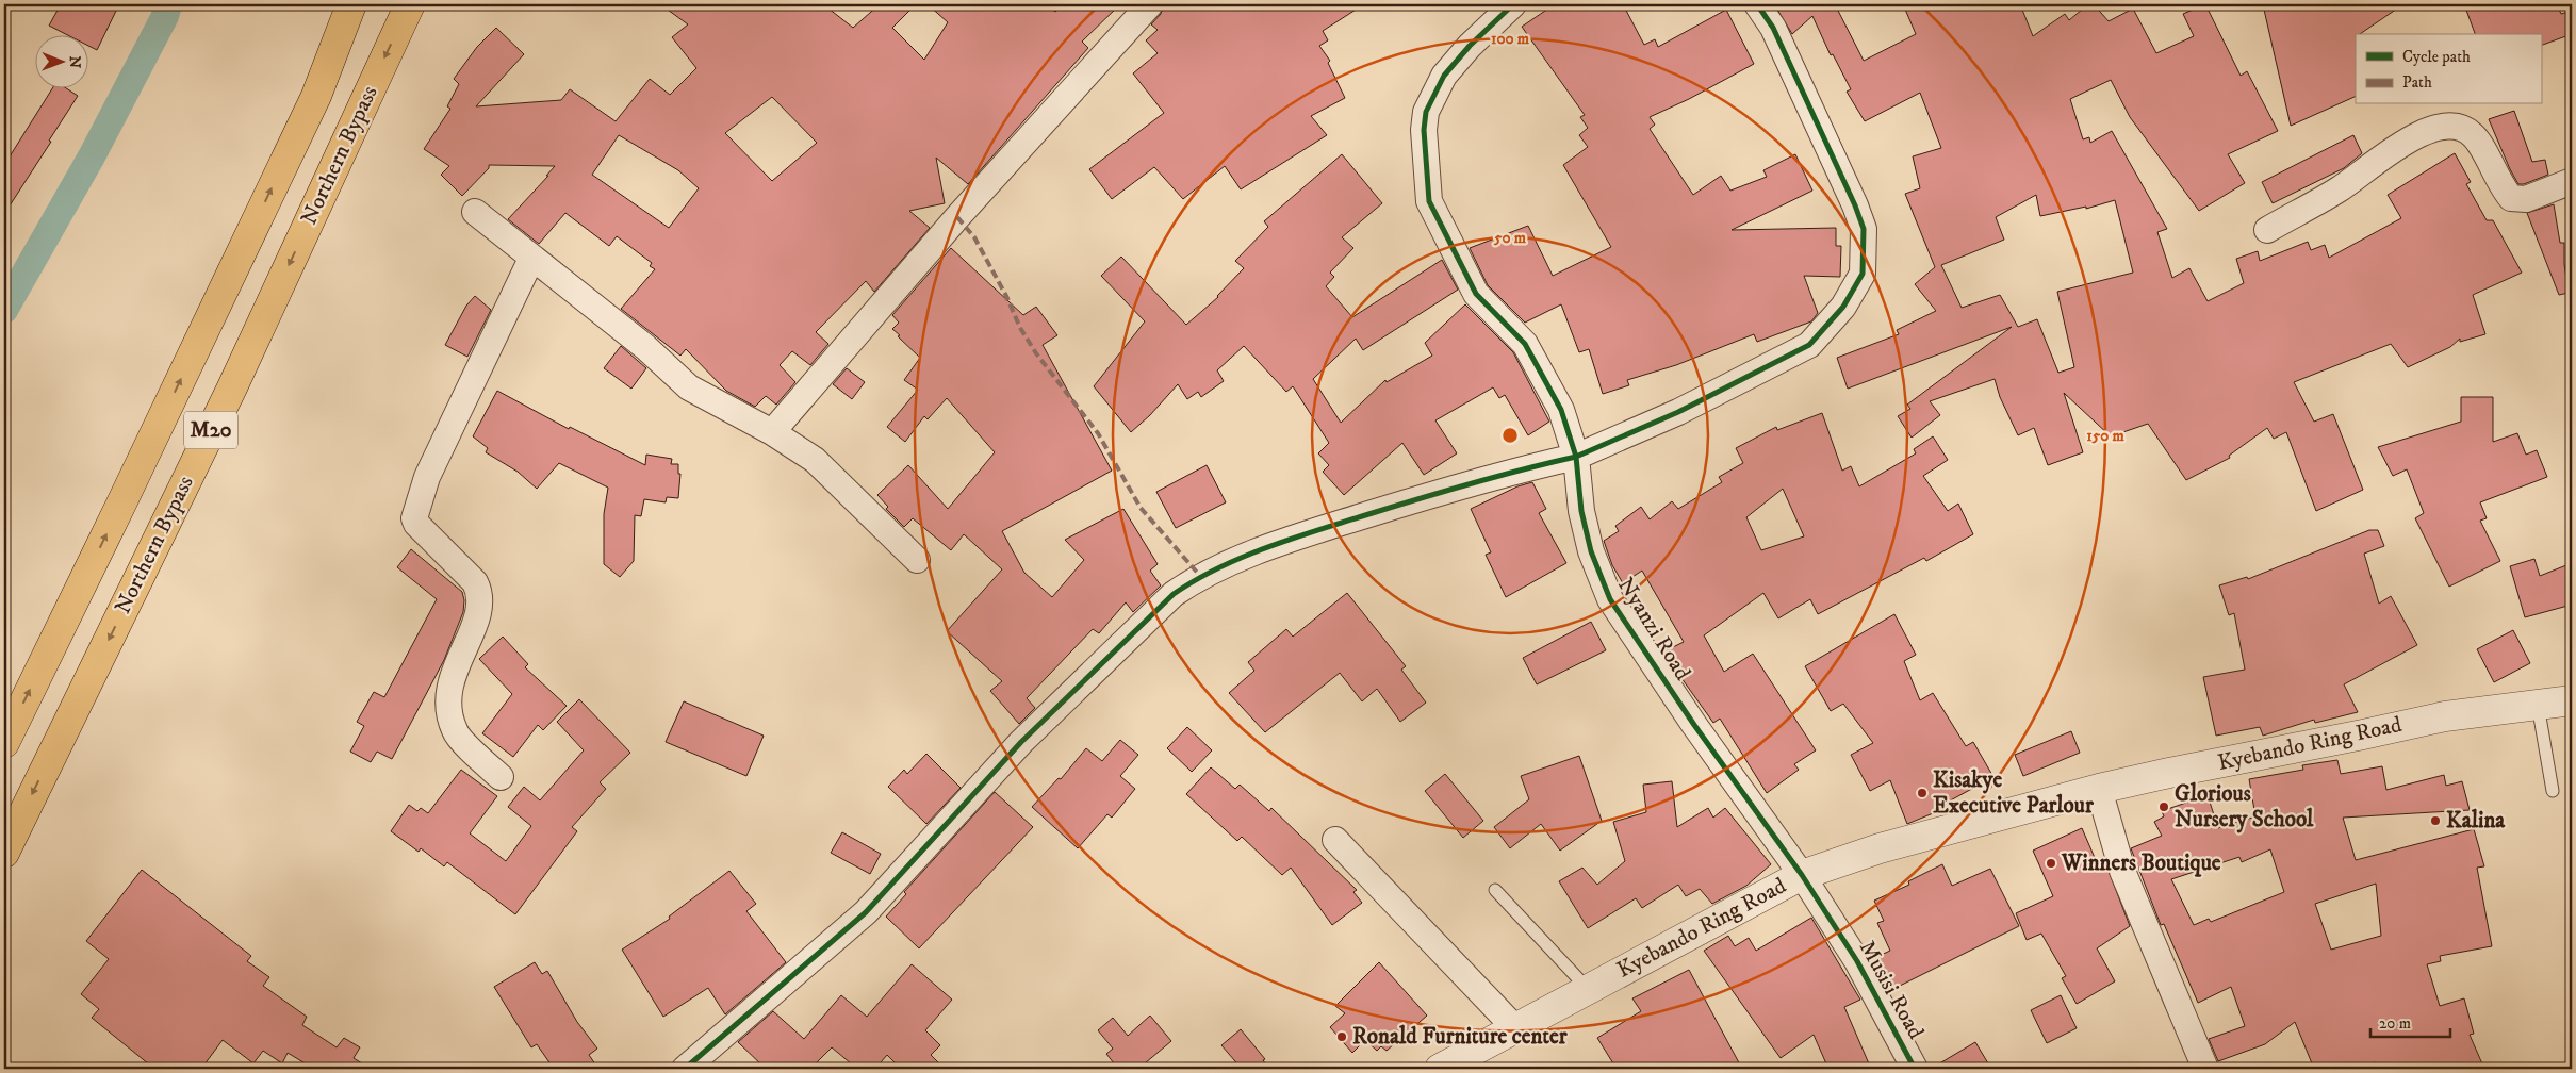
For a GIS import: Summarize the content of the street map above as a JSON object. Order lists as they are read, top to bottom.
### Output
{
  "streets": {
    "highway": ["Northern Bypass", "M20"],
    "street": ["Nyanzi Road", "Kyebando Ring Road", "Musisi Road"]
  },
  "crossings": [
    ["Nyanzi Road", "Kyebando Ring Road"],
    ["Nyanzi Road", "Musisi Road"],
    ["Kyebando Ring Road", "Musisi Road"]
  ],
  "places": [
    "Kisakye Executive Parlour",
    "Glorious Nursery School",
    "Kalina",
    "Winners Boutique",
    "Ronald Furniture center"
  ],
  "legend": ["Cycle path", "Path"],
  "scale_bar": "20 m",
  "north": "right",
  "rings": ["100 m", "50 m", "150 m"]
}
